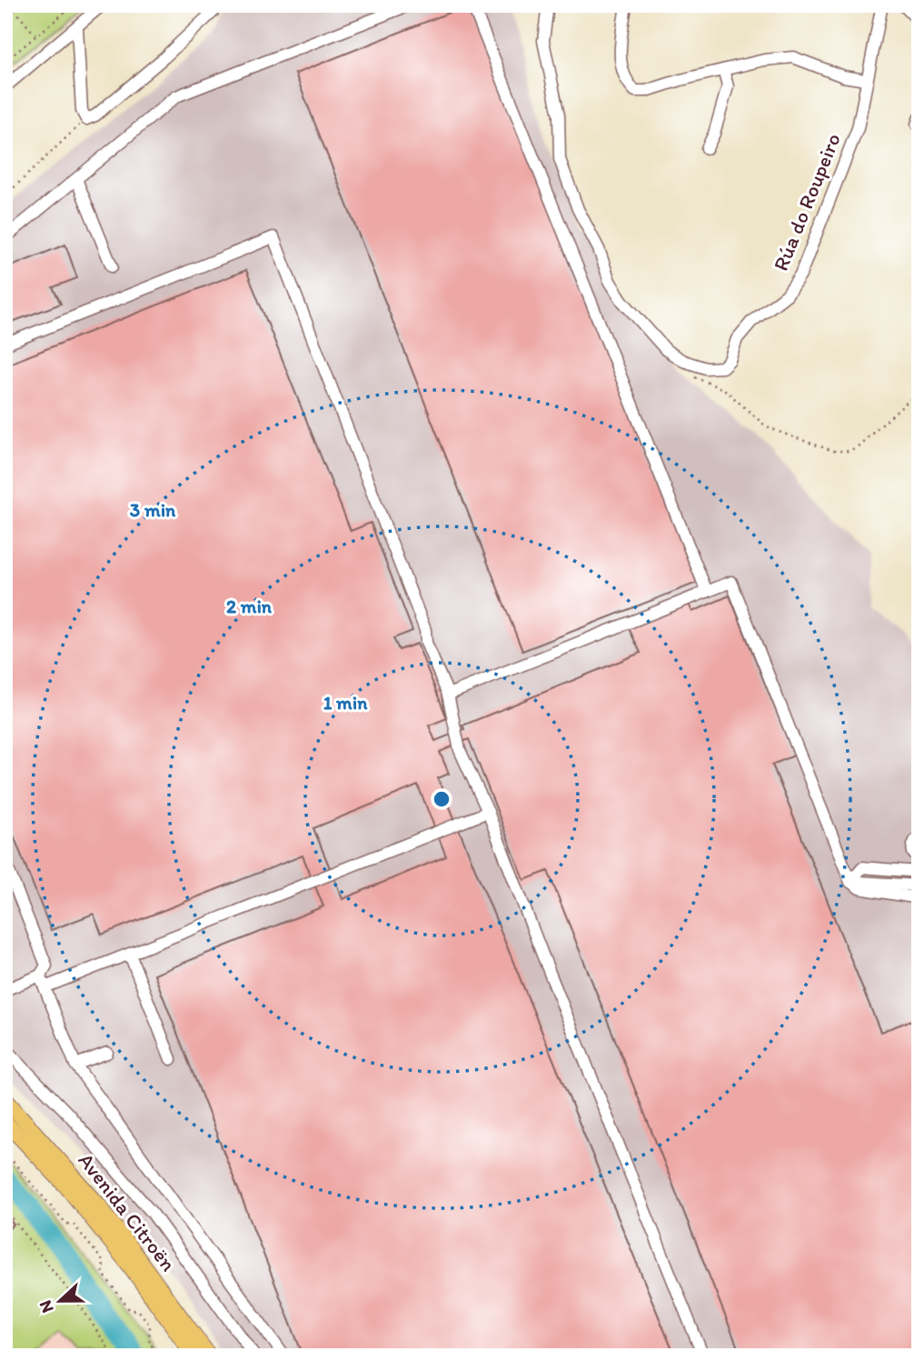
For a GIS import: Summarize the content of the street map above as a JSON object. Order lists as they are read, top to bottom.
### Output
{
  "streets": {
    "main road": ["Avenida Citroën"],
    "street": ["Rúa do Roupeiro"]
  },
  "north": "left",
  "rings": ["3 min", "2 min", "1 min"]
}
